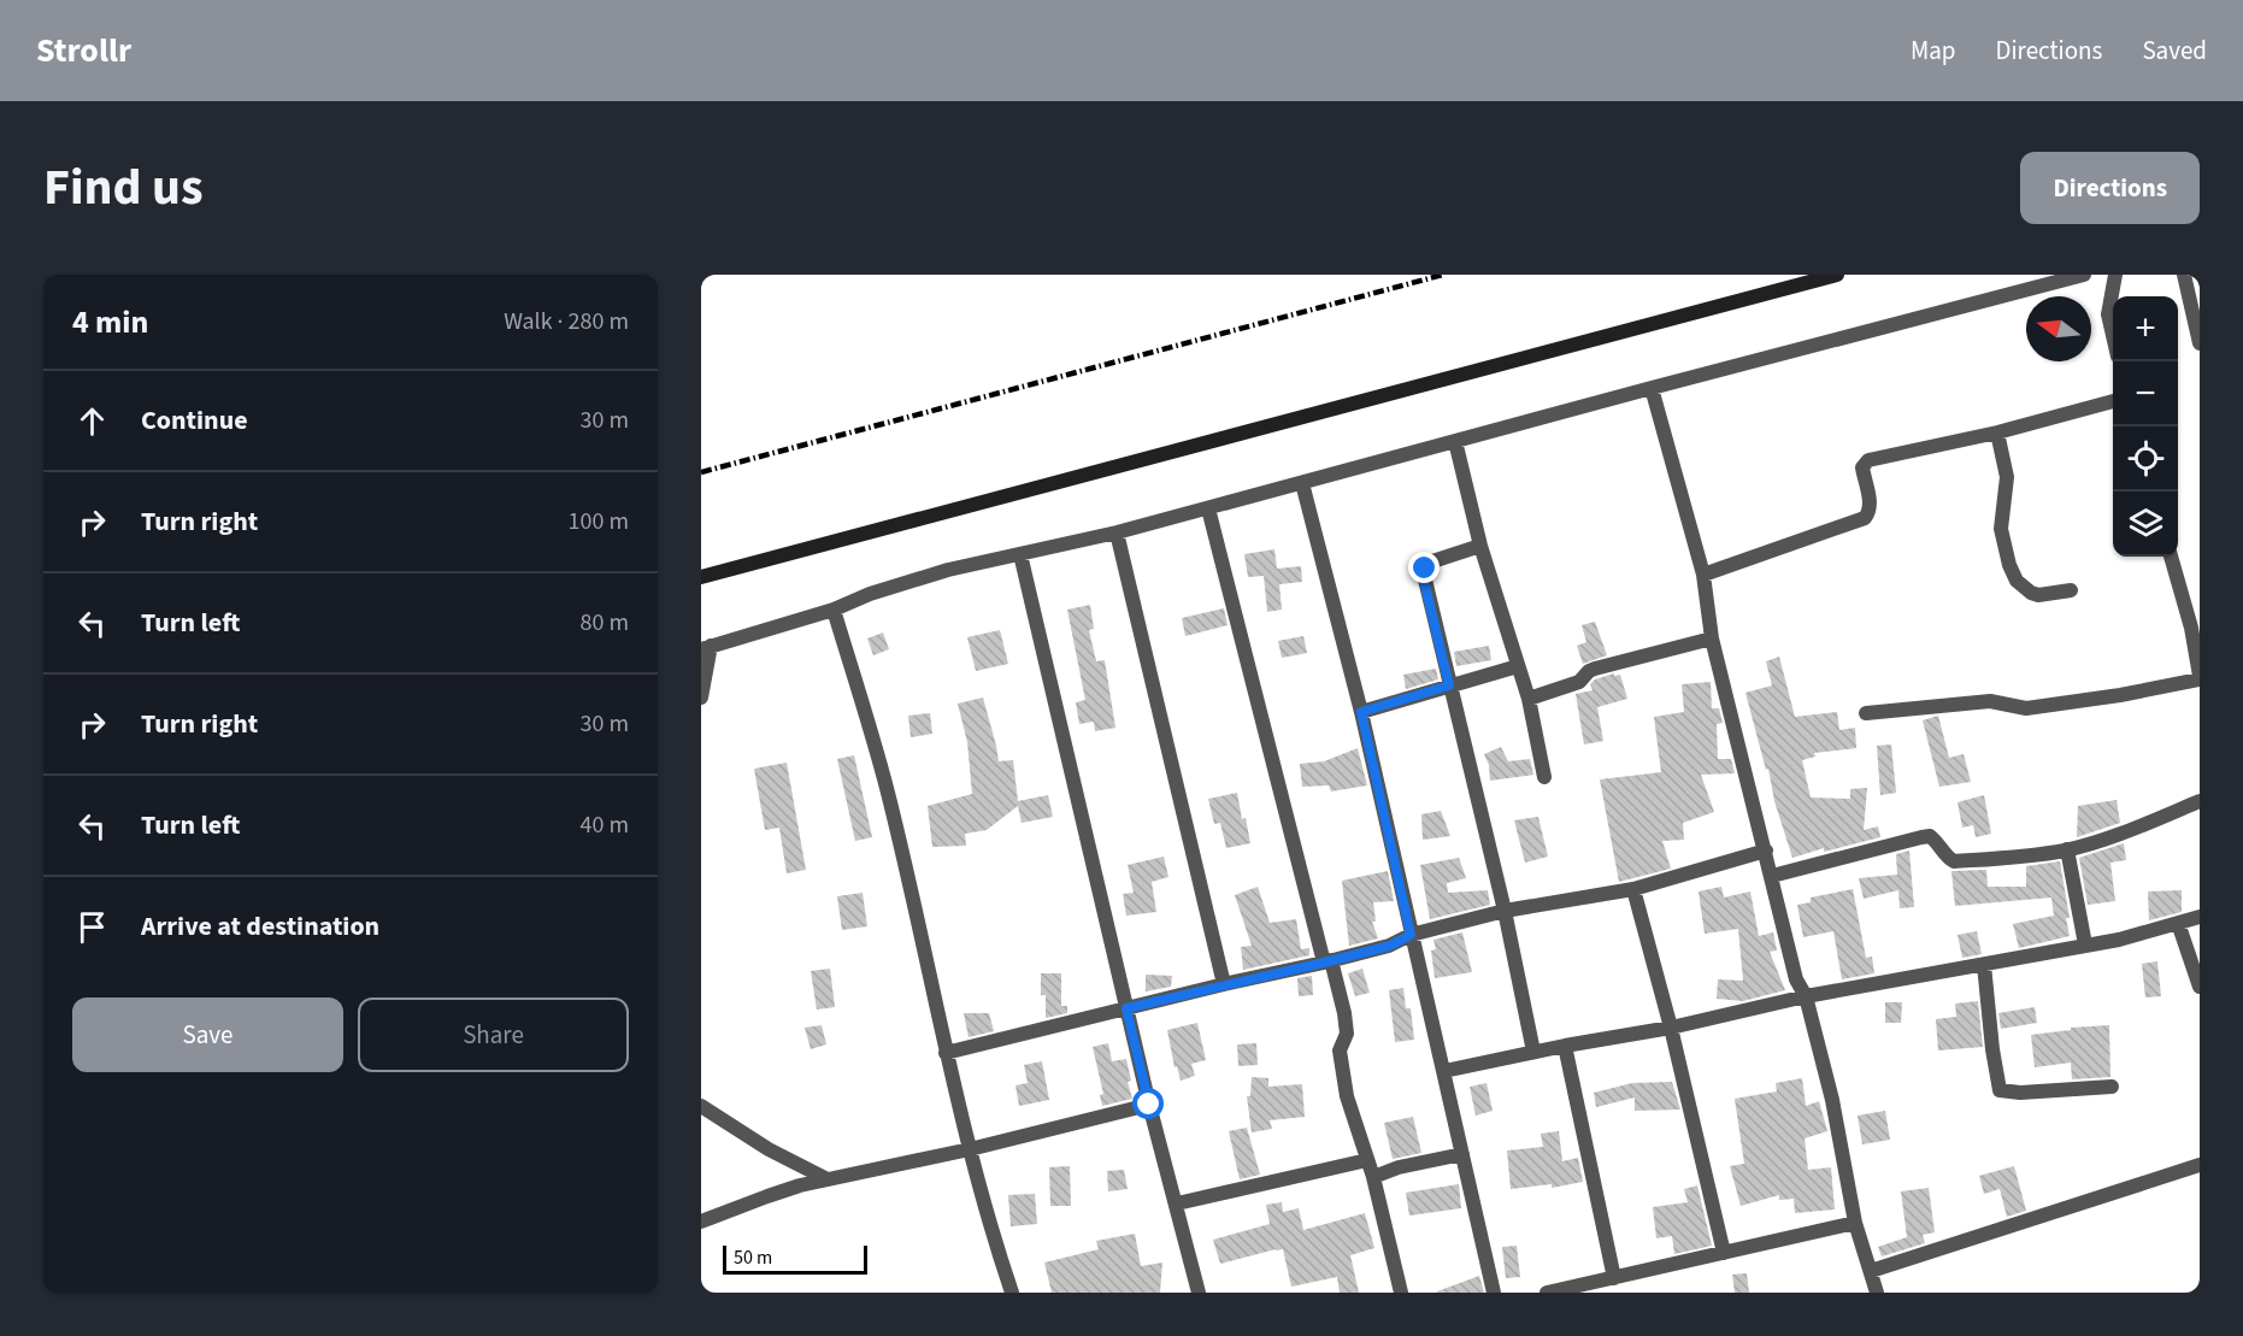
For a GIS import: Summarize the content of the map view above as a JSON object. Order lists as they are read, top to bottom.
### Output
{
  "scale_bar": "50 m",
  "north": "left",
  "page": {
    "header": "Strollr",
    "nav": ["Map", "Directions", "Saved"],
    "title": "Find us",
    "buttons": [
      "Directions",
      ["Save", "Share"]
    ],
    "heading": ["4 min", "Walk · 280 m"],
    "map_buttons": ["+", "−"],
    "list": [
      ["Continue", "30 m"],
      ["Turn right", "100 m"],
      ["Turn left", "80 m"],
      ["Turn right", "30 m"],
      ["Turn left", "40 m"],
      "Arrive at destination"
    ],
    "scale": "50 m"
  }
}
